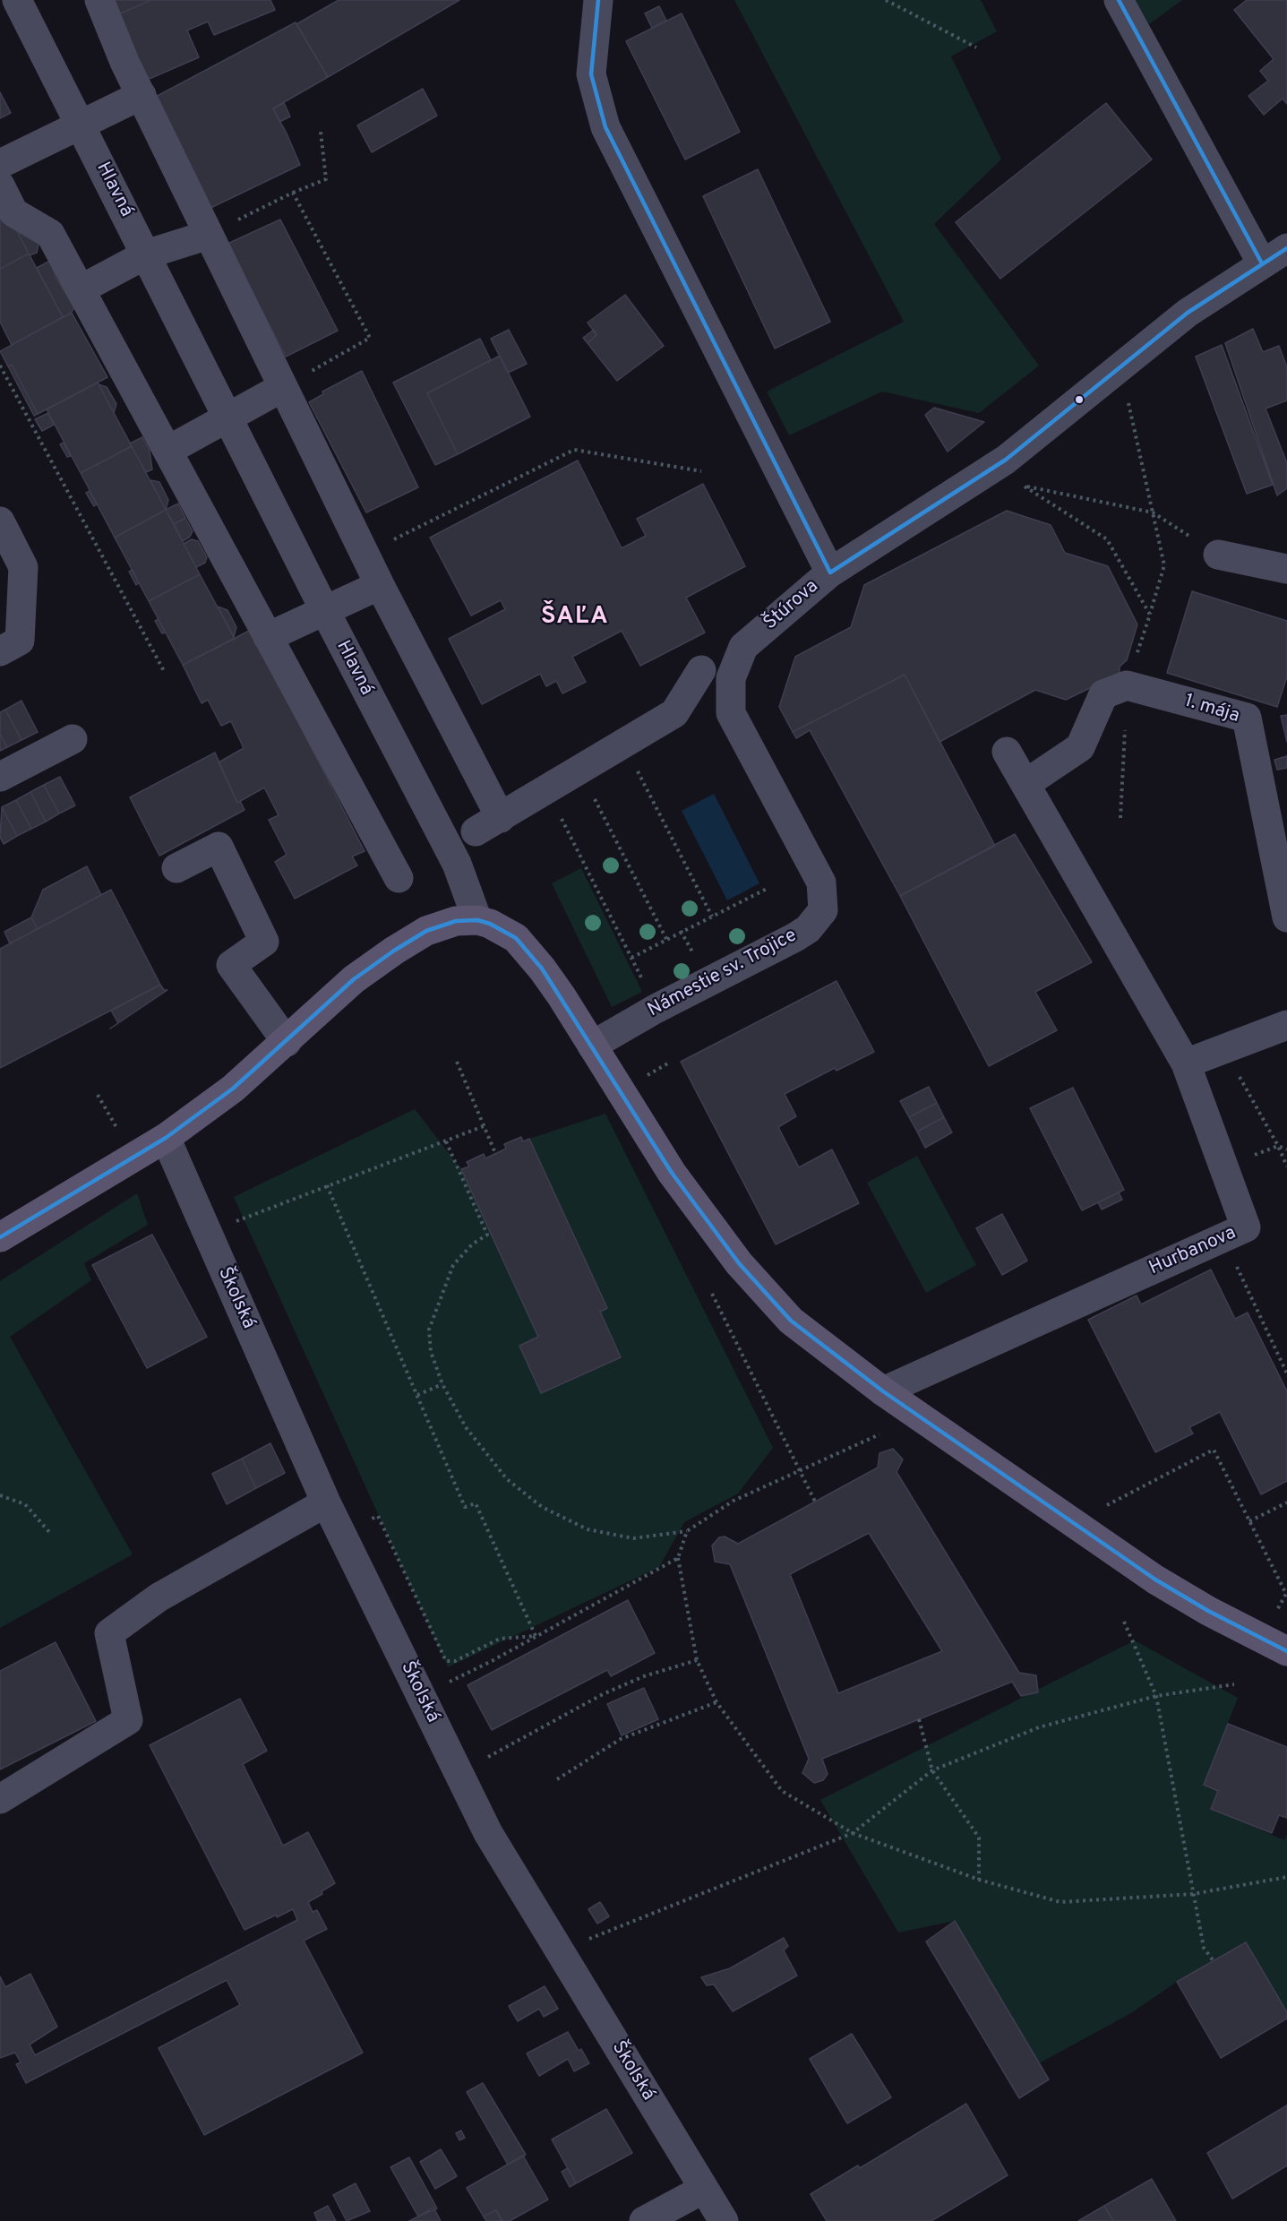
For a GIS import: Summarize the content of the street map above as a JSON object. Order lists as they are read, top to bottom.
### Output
{
  "streets": {
    "street": [
      "Hlavná",
      "Štúrova",
      "1. mája",
      "Námestie sv. Trojice",
      "Hurbanova",
      "Školská"
    ]
  },
  "crossings": [
    ["Štúrova", "Námestie sv. Trojice"]
  ],
  "districts": ["ŠAĽA"]
}
